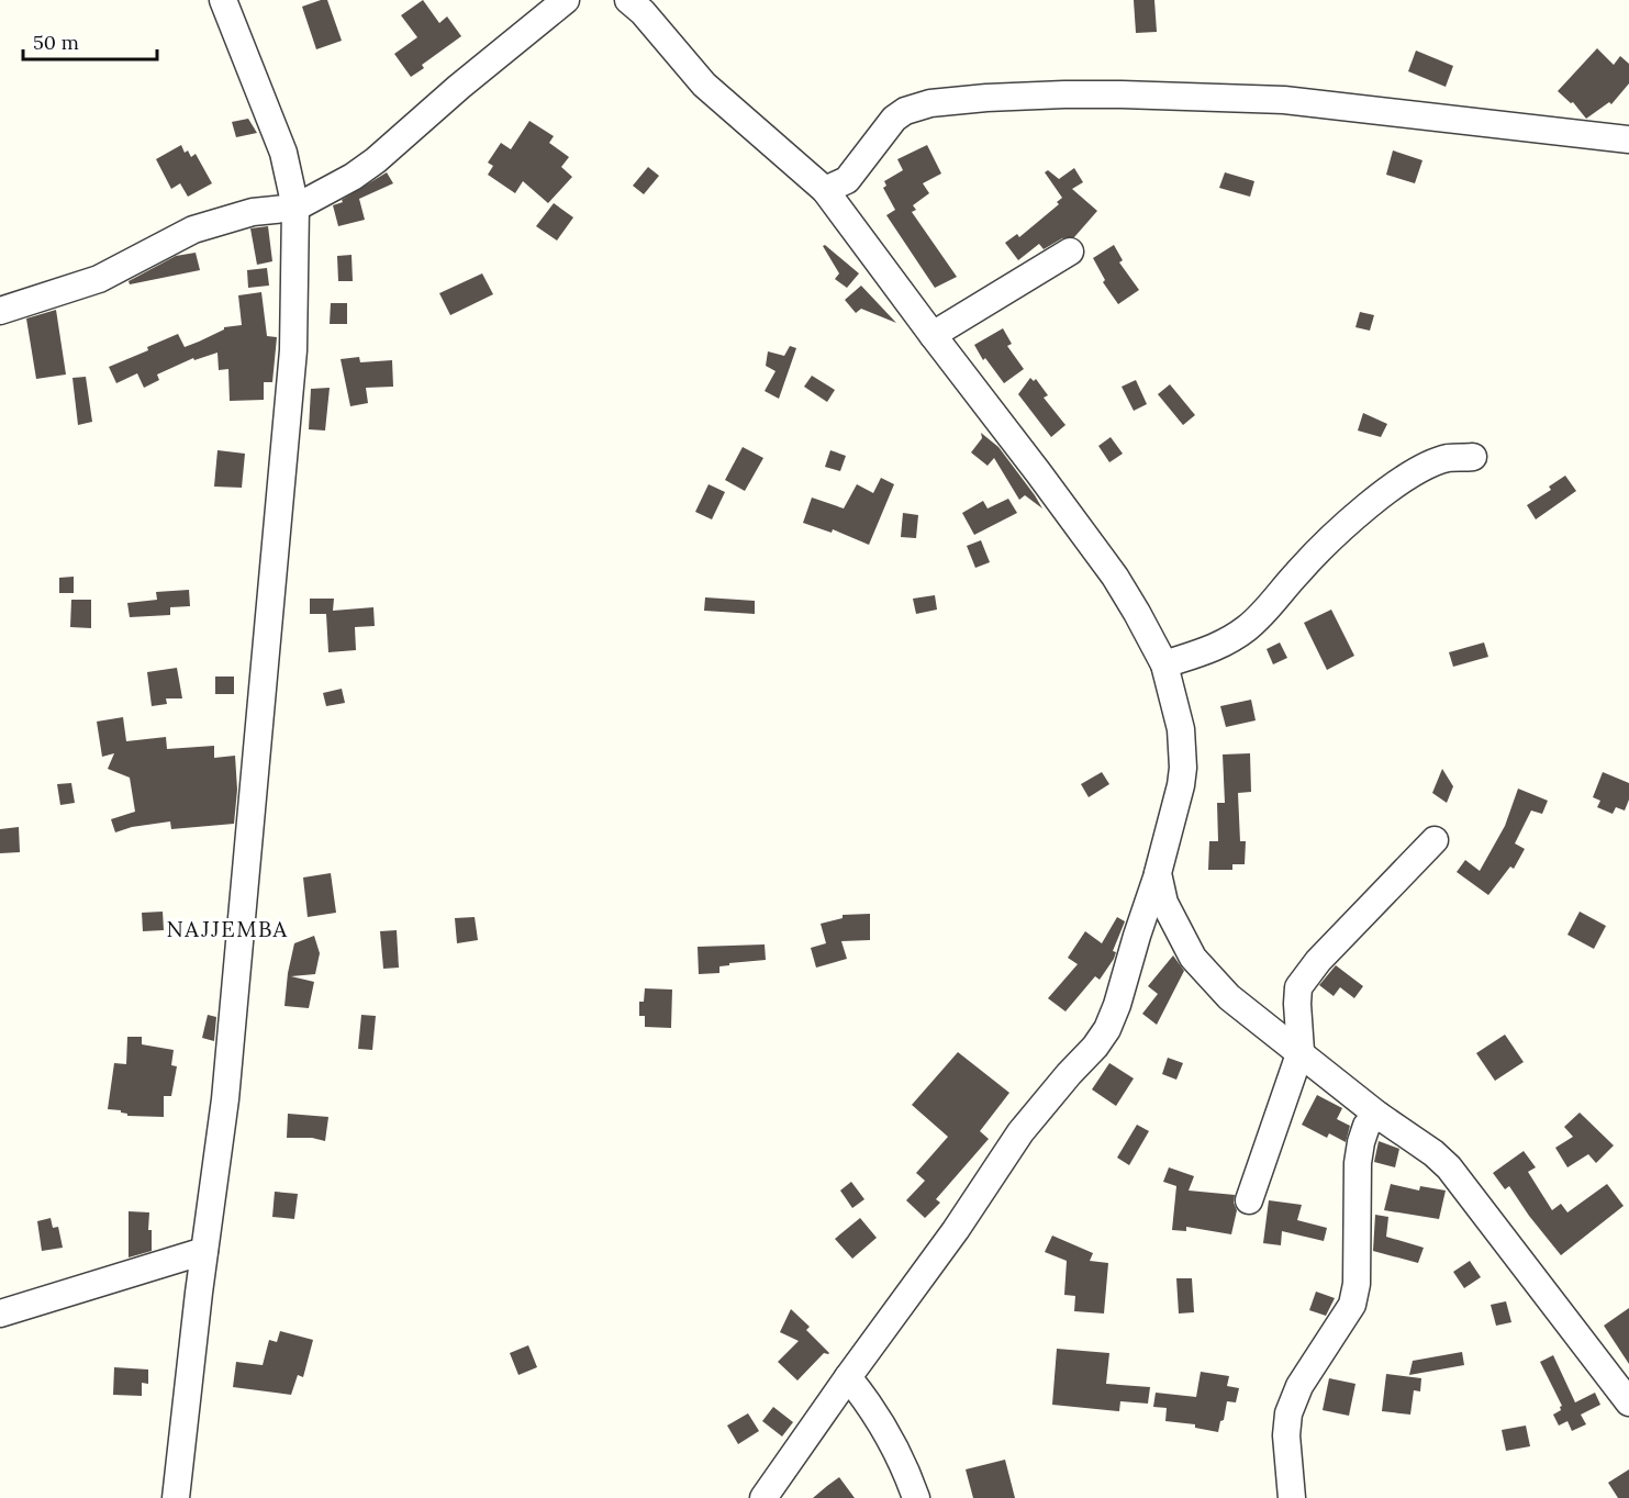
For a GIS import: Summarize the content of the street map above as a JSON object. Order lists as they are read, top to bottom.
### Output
{
  "districts": ["NAJJEMBA"],
  "scale_bar": "50 m"
}
